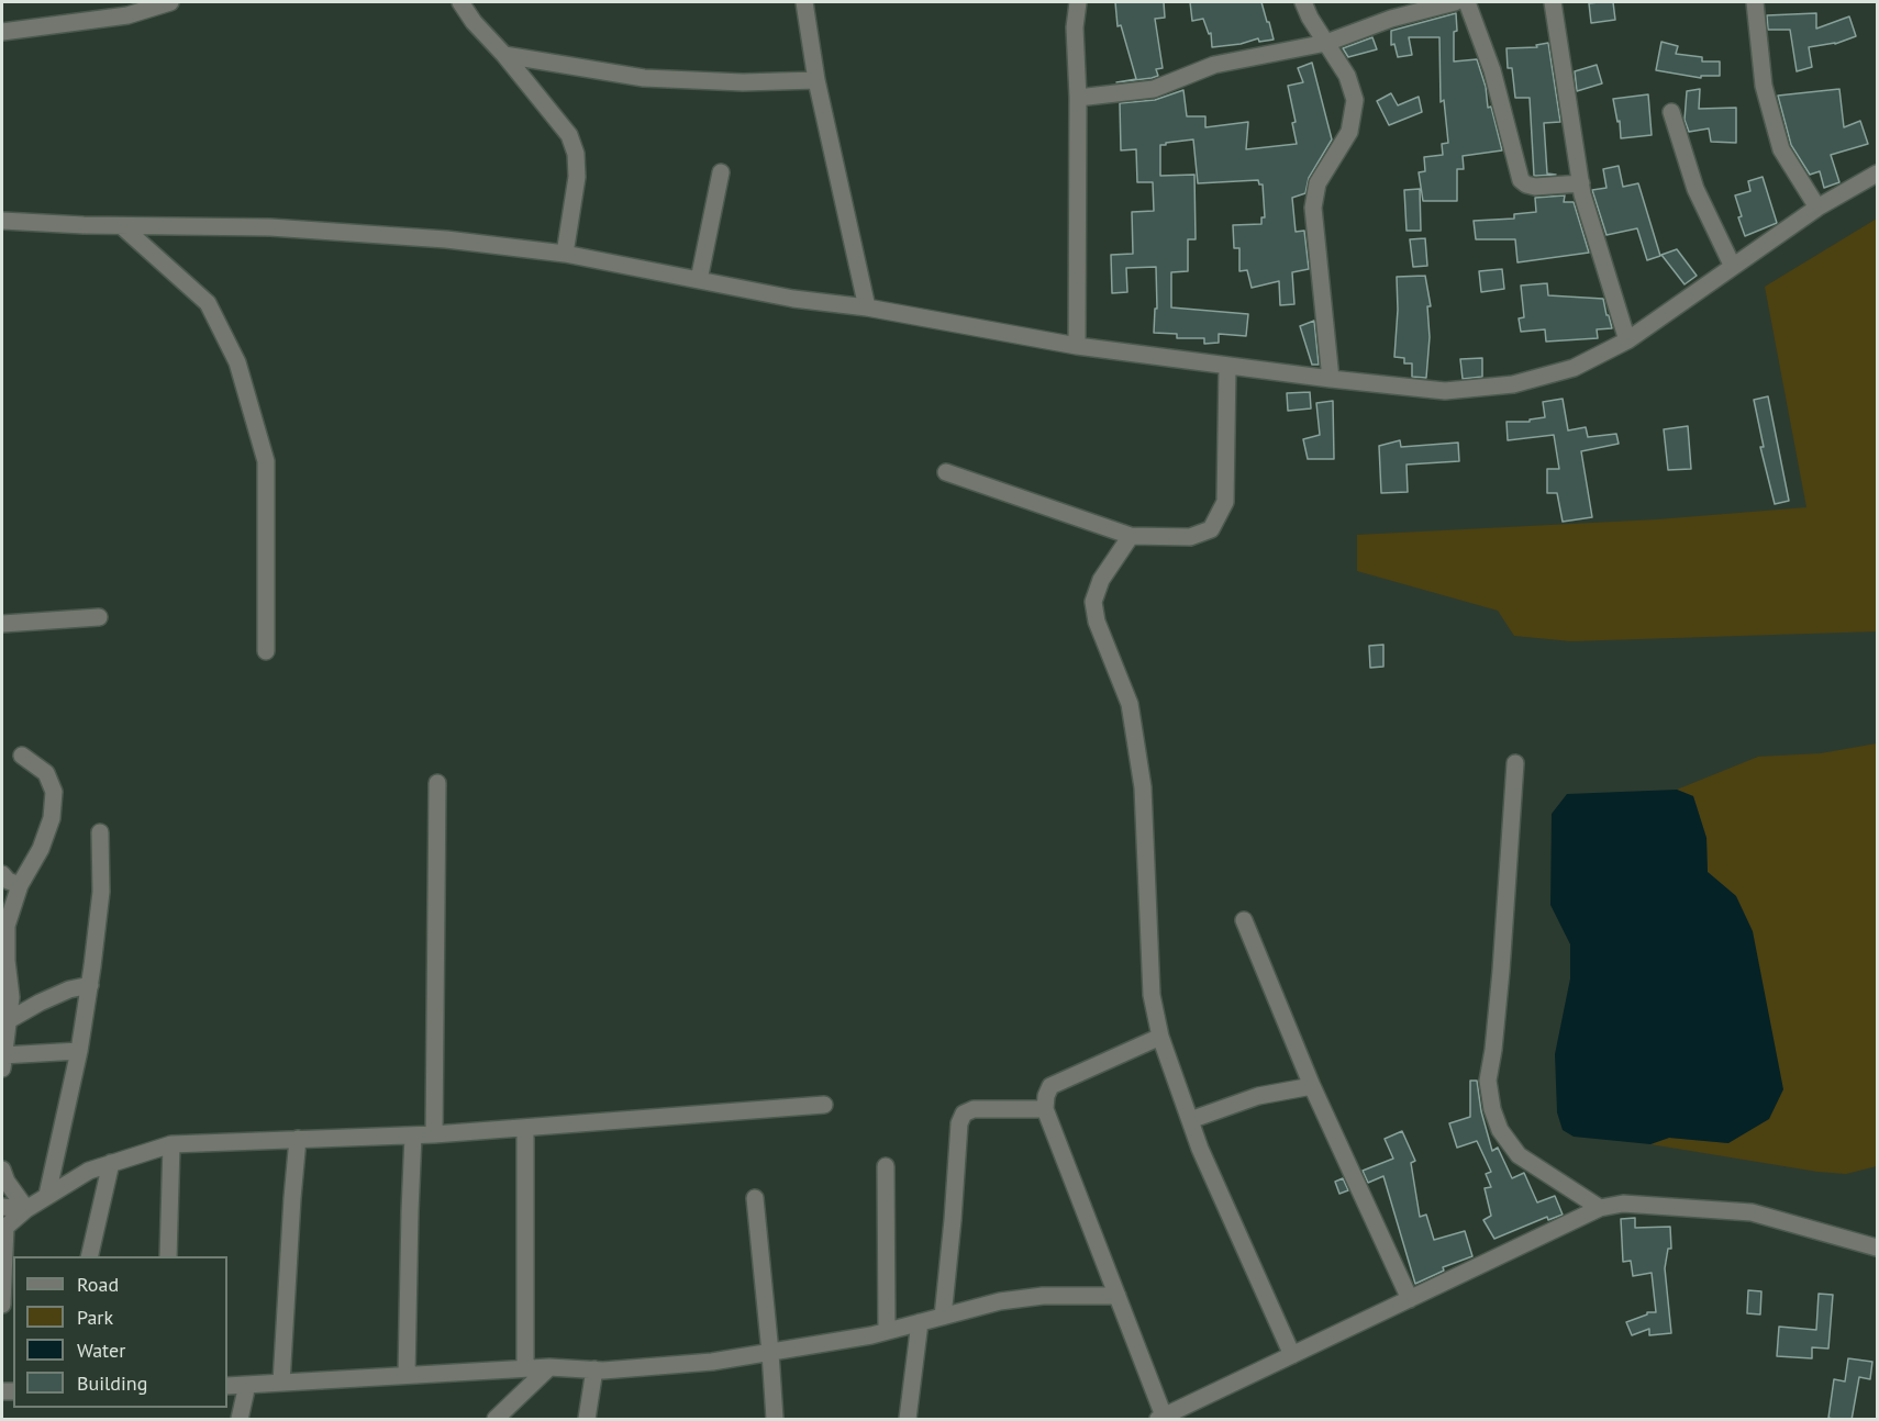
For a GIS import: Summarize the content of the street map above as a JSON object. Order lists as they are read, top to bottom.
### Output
{
  "legend": [
    "Road",
    "Park",
    "Water",
    "Building"
  ]
}
